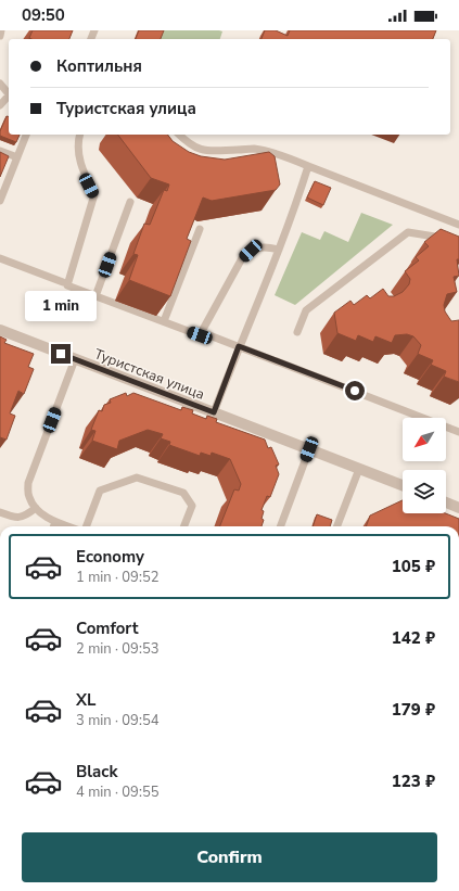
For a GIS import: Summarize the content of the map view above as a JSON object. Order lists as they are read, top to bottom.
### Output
{
  "streets": {
    "street": ["Туристская улица"]
  },
  "north": "bottom left",
  "page": {
    "status": "09:50",
    "banner": ["Коптильня", "Туристская улица"],
    "bubble": "1 min",
    "list": [
      {
        "name": "Economy",
        "note": "1 min · 09:52",
        "value": "105 ₽"
      },
      {
        "name": "Comfort",
        "note": "2 min · 09:53",
        "value": "142 ₽"
      },
      {
        "name": "XL",
        "note": "3 min · 09:54",
        "value": "179 ₽"
      },
      {
        "name": "Black",
        "note": "4 min · 09:55",
        "value": "123 ₽"
      }
    ],
    "buttons": "Confirm"
  }
}
